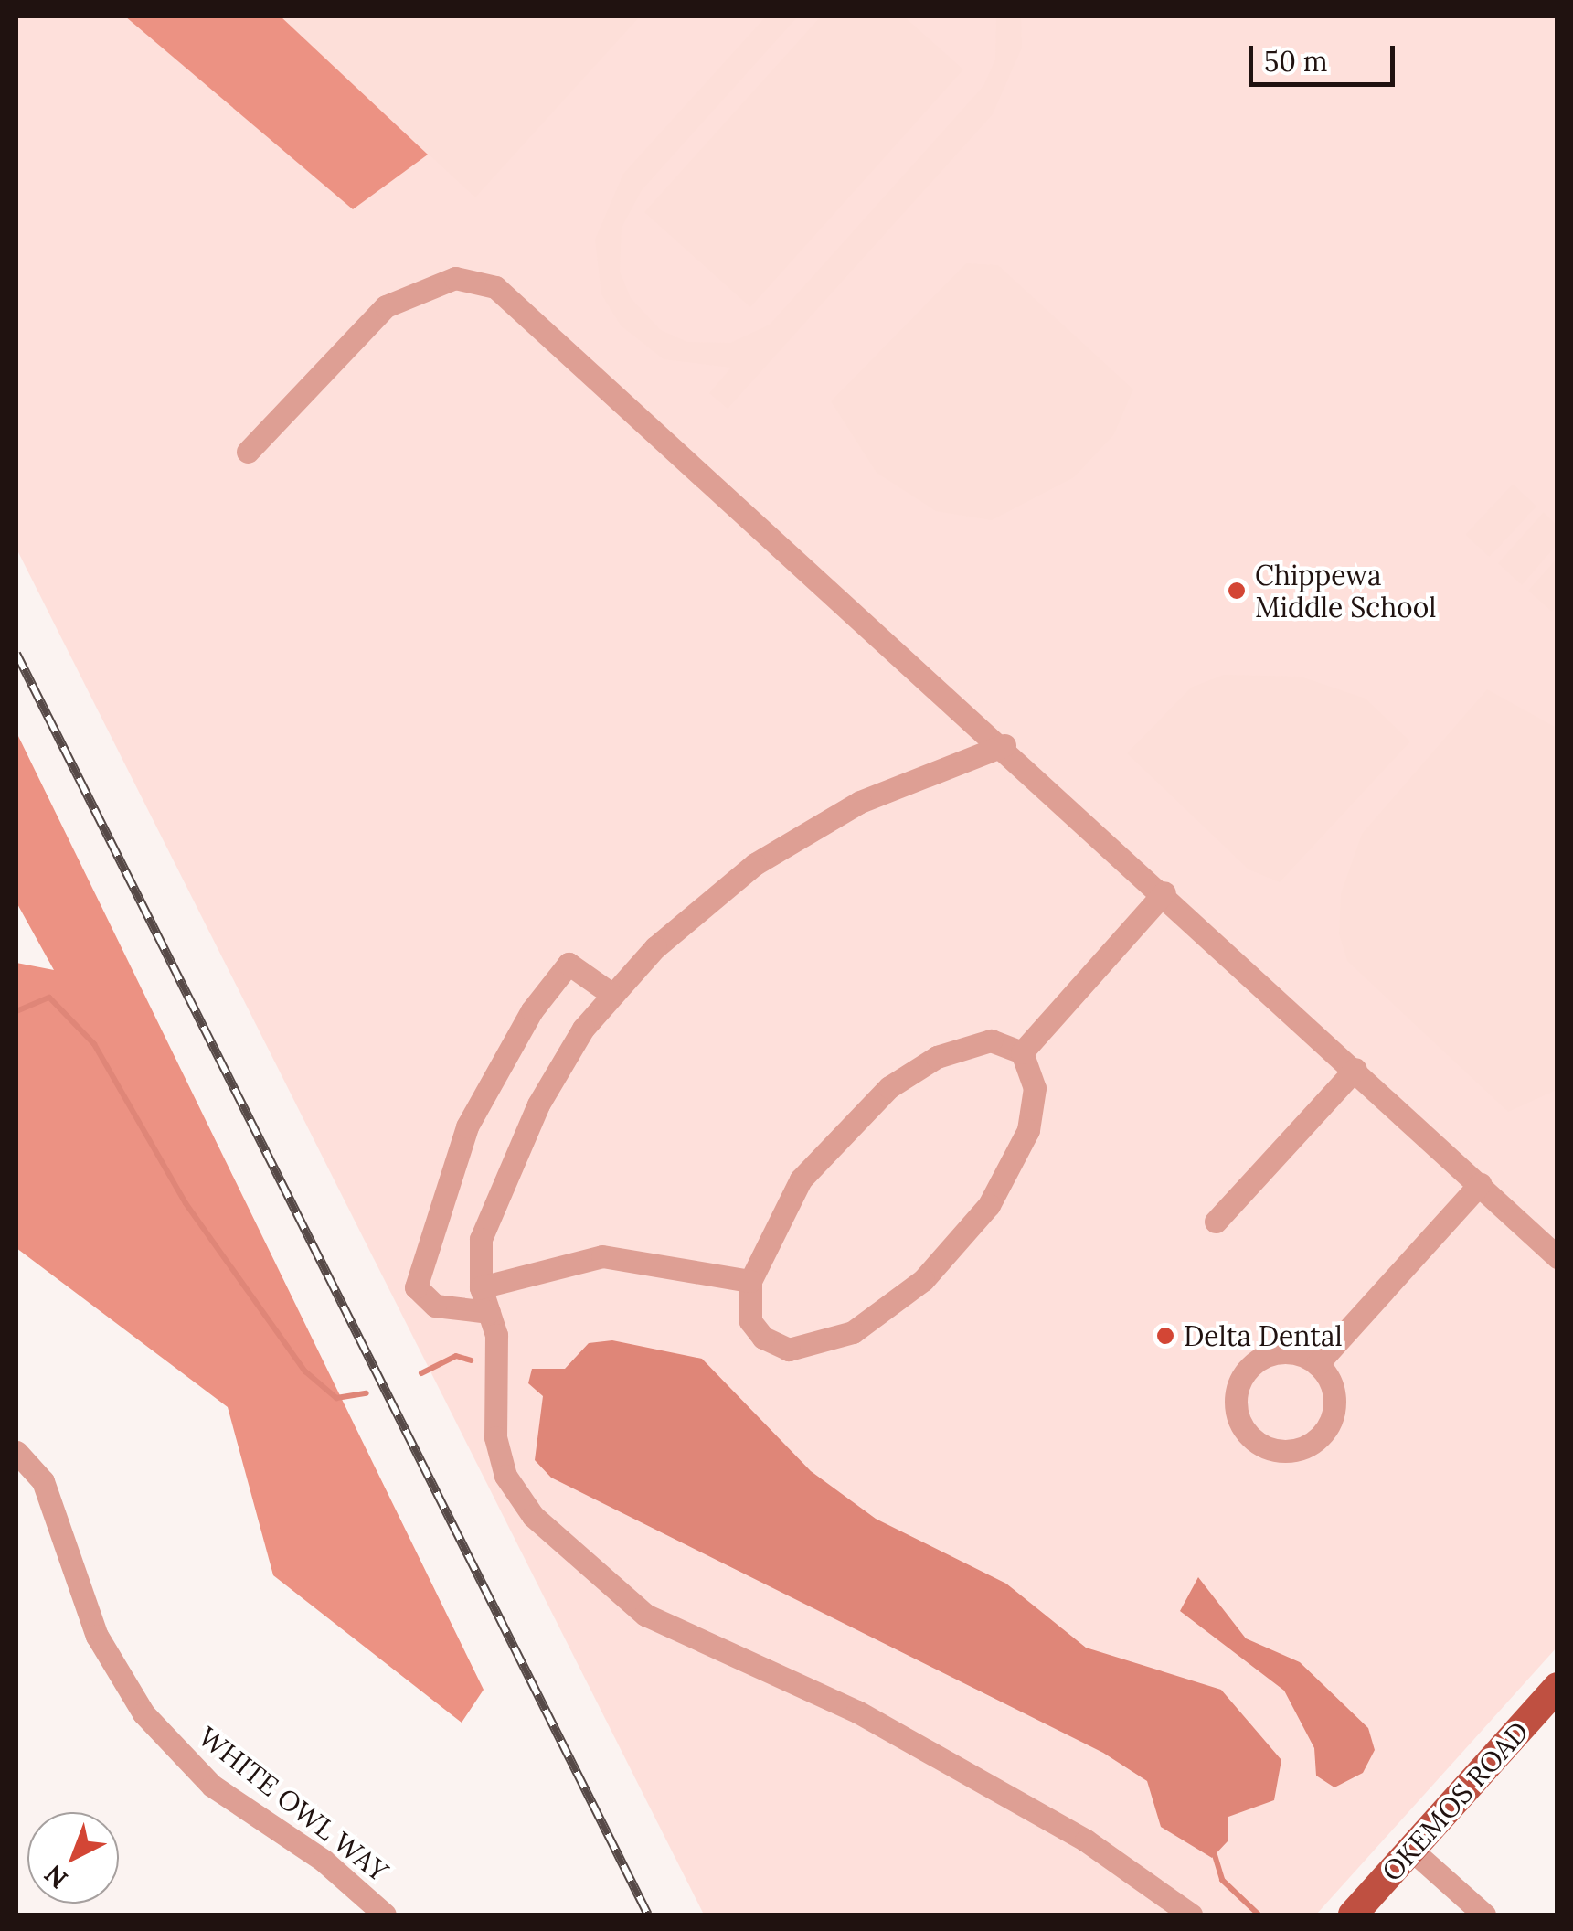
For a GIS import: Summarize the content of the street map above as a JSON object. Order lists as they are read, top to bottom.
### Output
{
  "streets": {
    "main road": ["OKEMOS ROAD"],
    "street": ["WHITE OWL WAY"]
  },
  "places": ["Chippewa Middle School", "Delta Dental"],
  "scale_bar": "50 m",
  "north": "bottom left"
}
